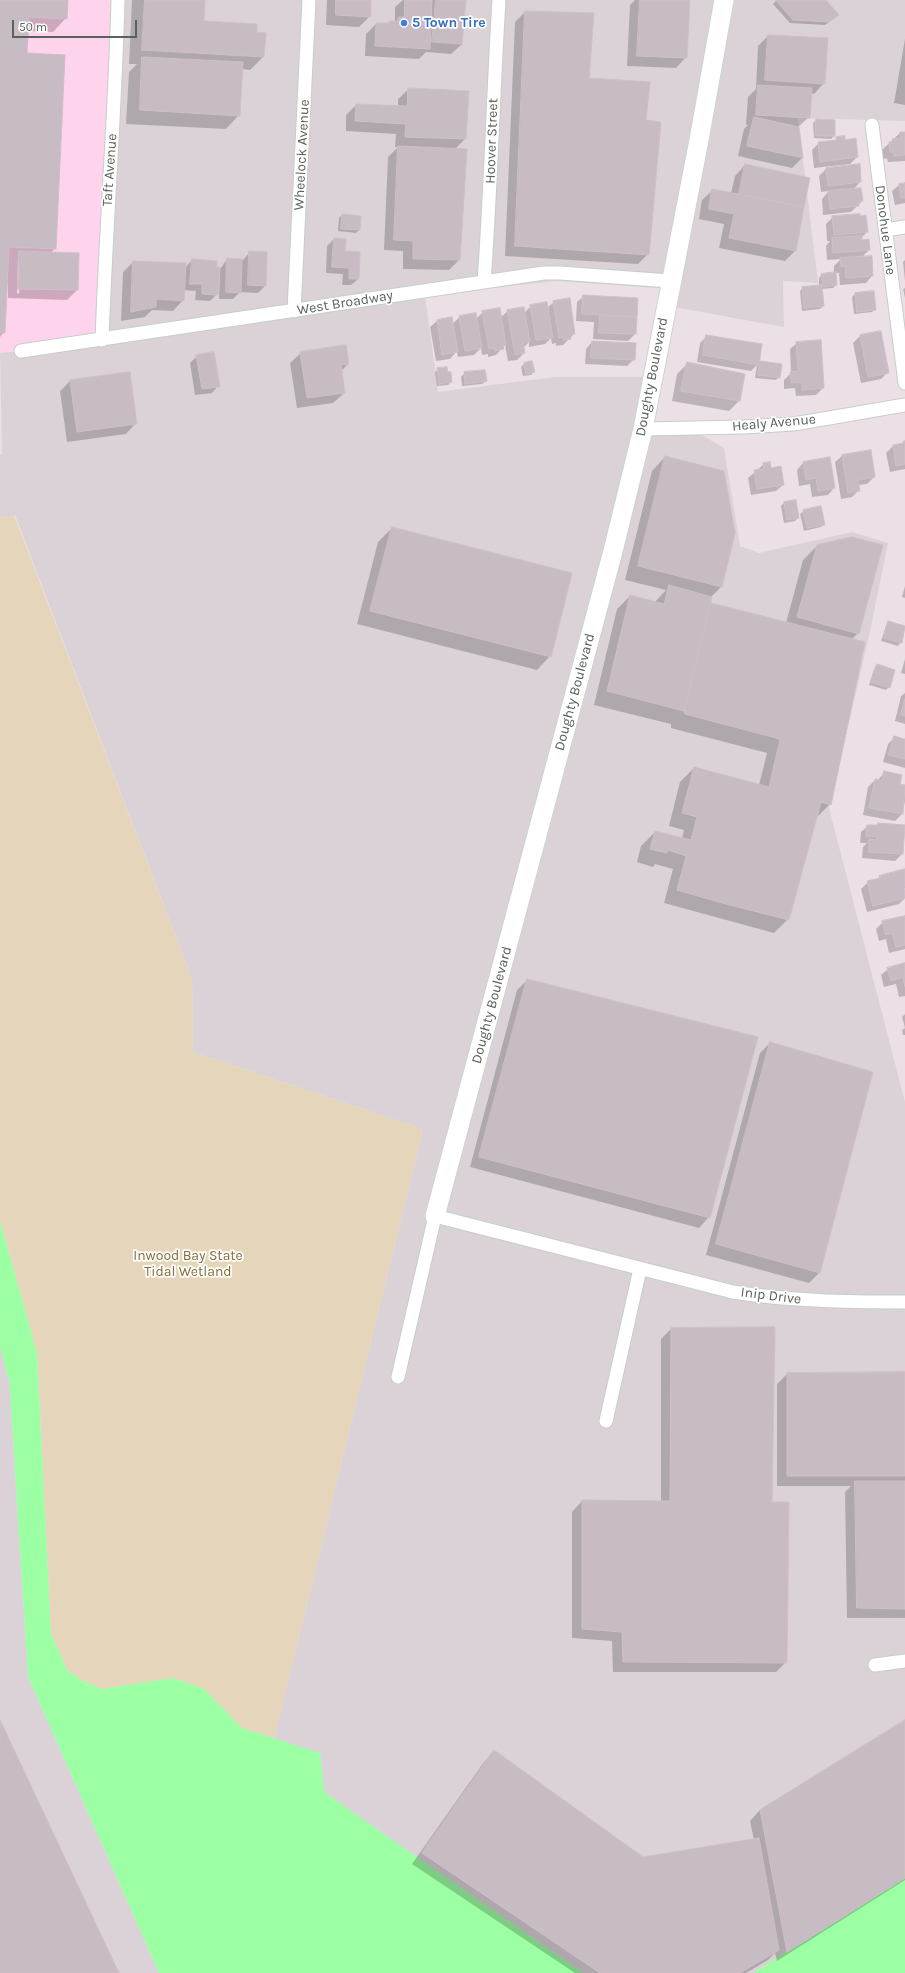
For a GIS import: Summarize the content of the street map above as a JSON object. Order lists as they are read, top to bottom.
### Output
{
  "streets": {
    "main road": ["Doughty Boulevard"],
    "street": [
      "Hoover Street",
      "Wheelock Avenue",
      "Taft Avenue",
      "Donohue Lane",
      "West Broadway",
      "Healy Avenue",
      "Inip Drive"
    ]
  },
  "crossings": [
    ["Hoover Street", "West Broadway"],
    ["Wheelock Avenue", "West Broadway"],
    ["Taft Avenue", "West Broadway"],
    ["West Broadway", "Doughty Boulevard"],
    ["Doughty Boulevard", "Healy Avenue"],
    ["Doughty Boulevard", "Inip Drive"]
  ],
  "parks": ["Inwood Bay State Tidal Wetland"],
  "places": ["5 Town Tire"],
  "scale_bar": "50 m"
}
